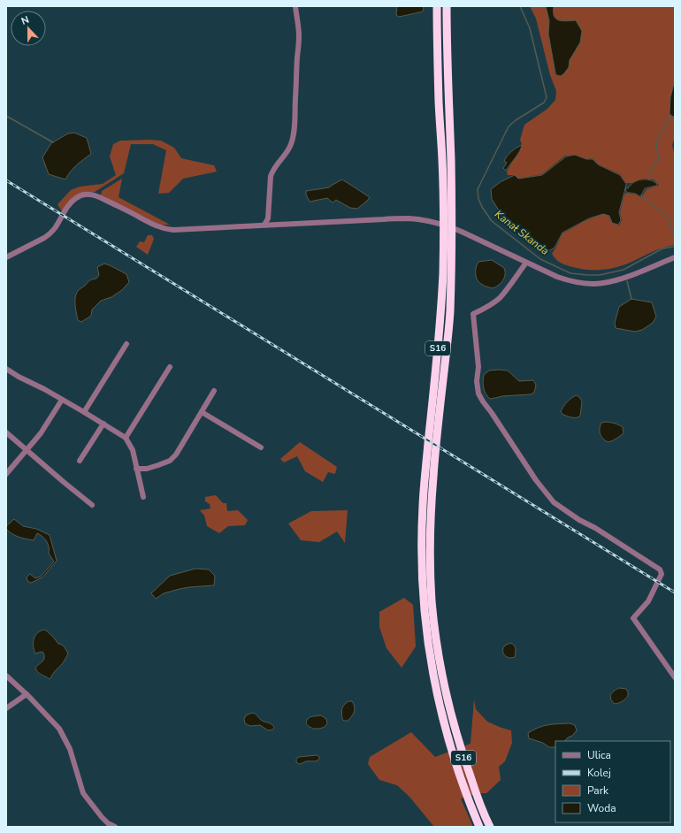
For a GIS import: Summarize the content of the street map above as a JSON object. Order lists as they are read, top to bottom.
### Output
{
  "streets": {
    "highway": ["S16"]
  },
  "water": ["Kanał Skanda"],
  "legend": [
    "Ulica",
    "Kolej",
    "Park",
    "Woda"
  ],
  "north": "top"
}
